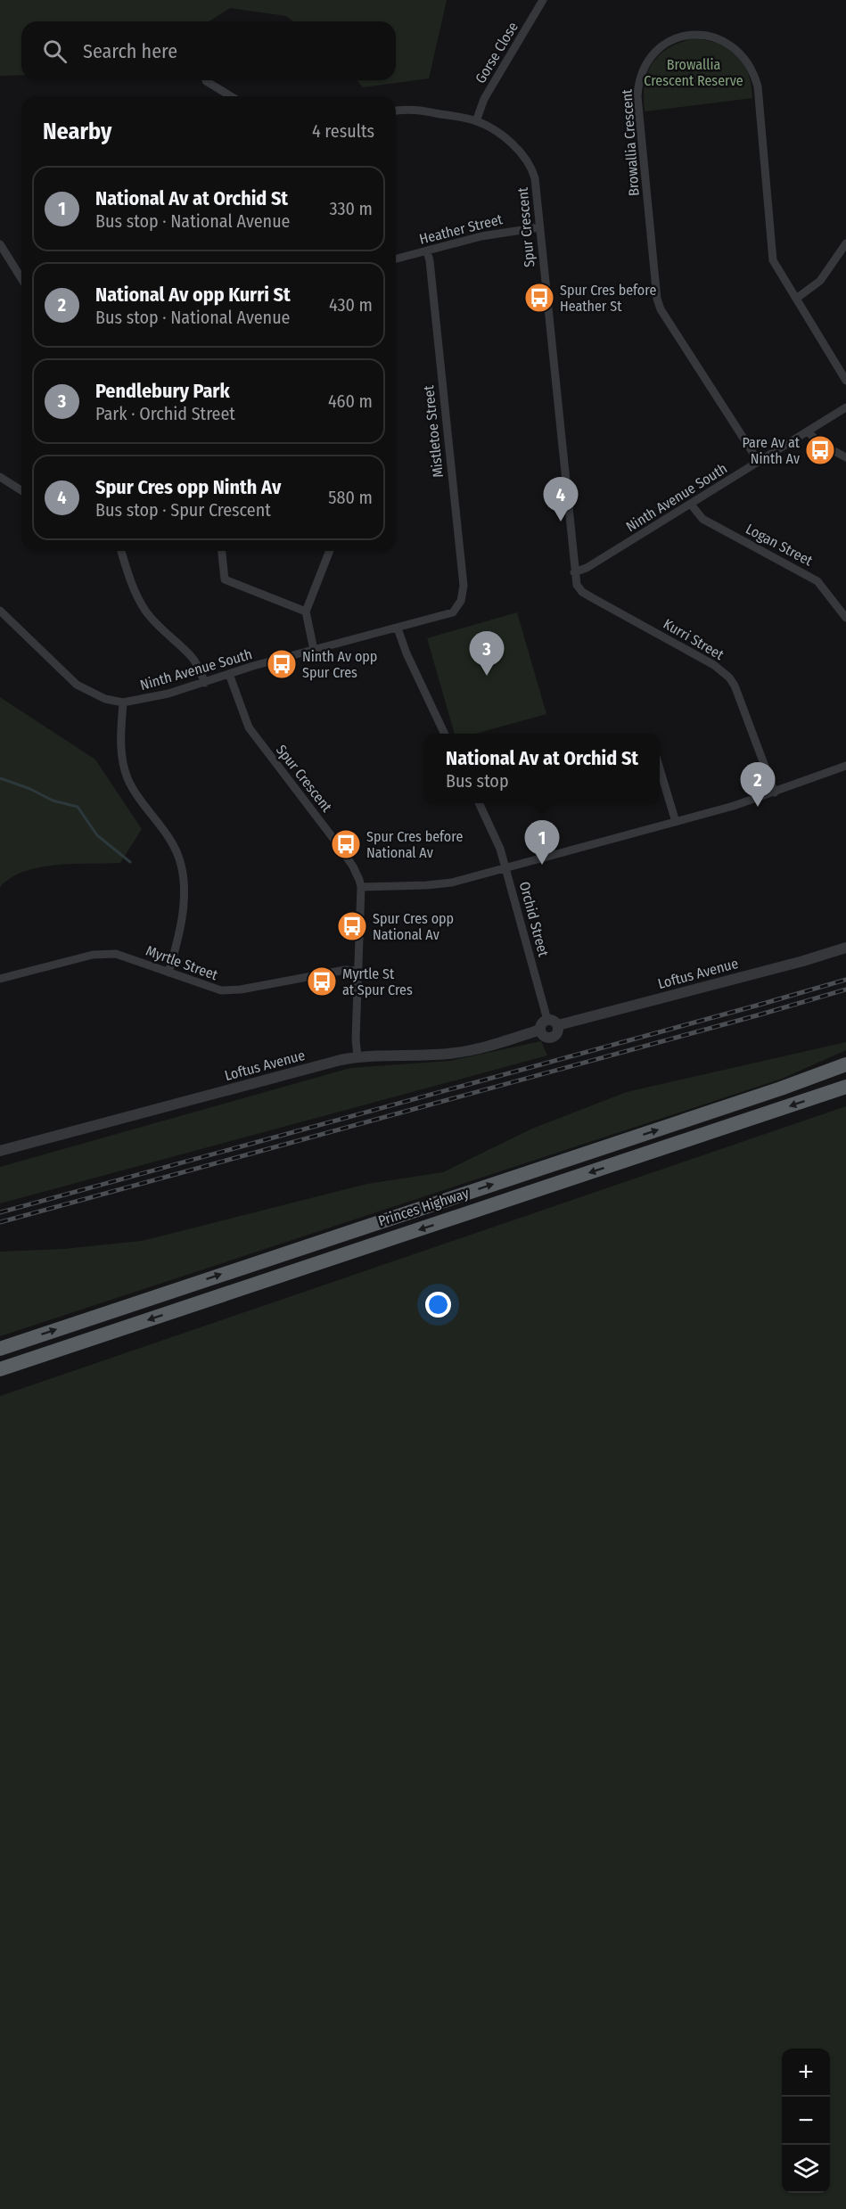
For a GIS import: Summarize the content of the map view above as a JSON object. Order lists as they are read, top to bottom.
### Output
{
  "streets": {
    "highway": ["Princes Highway"],
    "street": [
      "Gorse Close",
      "Browallia Crescent",
      "Spur Crescent",
      "Heather Street",
      "Mistletoe Street",
      "Ninth Avenue South",
      "Logan Street",
      "Kurri Street",
      "Orchid Street",
      "Myrtle Street",
      "Loftus Avenue"
    ]
  },
  "crossings": [
    ["Gorse Close", "Spur Crescent"],
    ["Browallia Crescent", "Ninth Avenue South"],
    ["Spur Crescent", "Heather Street"],
    ["Spur Crescent", "Ninth Avenue South"],
    ["Spur Crescent", "Kurri Street"],
    ["Spur Crescent", "Myrtle Street"],
    ["Spur Crescent", "Loftus Avenue"],
    ["Heather Street", "Mistletoe Street"],
    ["Mistletoe Street", "Ninth Avenue South"],
    ["Ninth Avenue South", "Logan Street"],
    ["Ninth Avenue South", "Kurri Street"],
    ["Orchid Street", "Loftus Avenue"]
  ],
  "parks": ["Browallia Crescent Reserve"],
  "places": {
    "bus stop": [
      "Spur Cres before Heather St",
      "Pare Av at Ninth Av",
      "Ninth Av opp Spur Cres",
      "Spur Cres before National Av",
      "Spur Cres opp National Av",
      "Myrtle St at Spur Cres"
    ]
  },
  "page": {
    "search": "Search here",
    "heading": ["Nearby", "4 results"],
    "list": [
      {
        "mark": "1",
        "name": "National Av at Orchid St",
        "note": "Bus stop · National Avenue",
        "value": "330 m"
      },
      {
        "mark": "2",
        "name": "National Av opp Kurri St",
        "note": "Bus stop · National Avenue",
        "value": "430 m"
      },
      {
        "mark": "3",
        "name": "Pendlebury Park",
        "note": "Park · Orchid Street",
        "value": "460 m"
      },
      {
        "mark": "4",
        "name": "Spur Cres opp Ninth Av",
        "note": "Bus stop · Spur Crescent",
        "value": "580 m"
      }
    ],
    "pins": [
      "4",
      "3",
      "2",
      "1"
    ],
    "popup": ["National Av at Orchid St", "Bus stop"],
    "map_buttons": ["+", "−"]
  }
}
